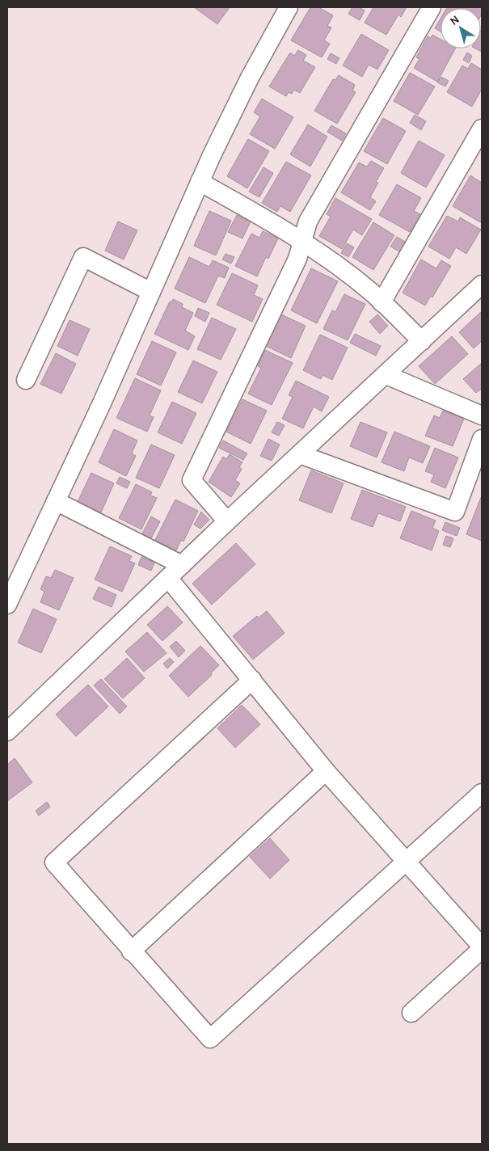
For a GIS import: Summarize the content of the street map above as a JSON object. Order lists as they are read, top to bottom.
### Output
{
  "north": "top left"
}
